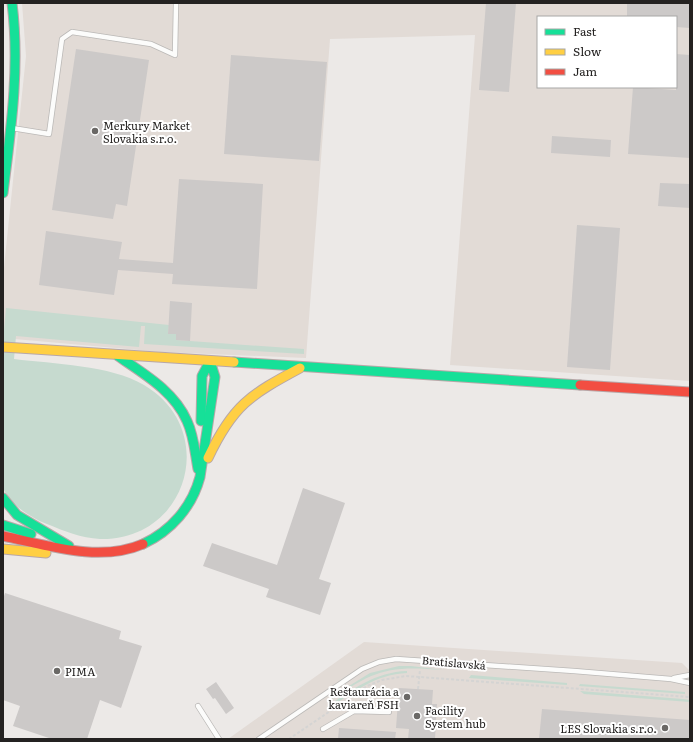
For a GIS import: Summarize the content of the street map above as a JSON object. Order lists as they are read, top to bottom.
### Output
{
  "streets": {
    "lane": ["Bratislavská"]
  },
  "places": [
    "Merkury Market Slovakia s.r.o.",
    "PIMA",
    "Reštaurácia a kaviareň FSH",
    "Facility System hub",
    "LES Slovakia s.r.o."
  ],
  "legend": ["Fast", "Slow", "Jam"]
}
